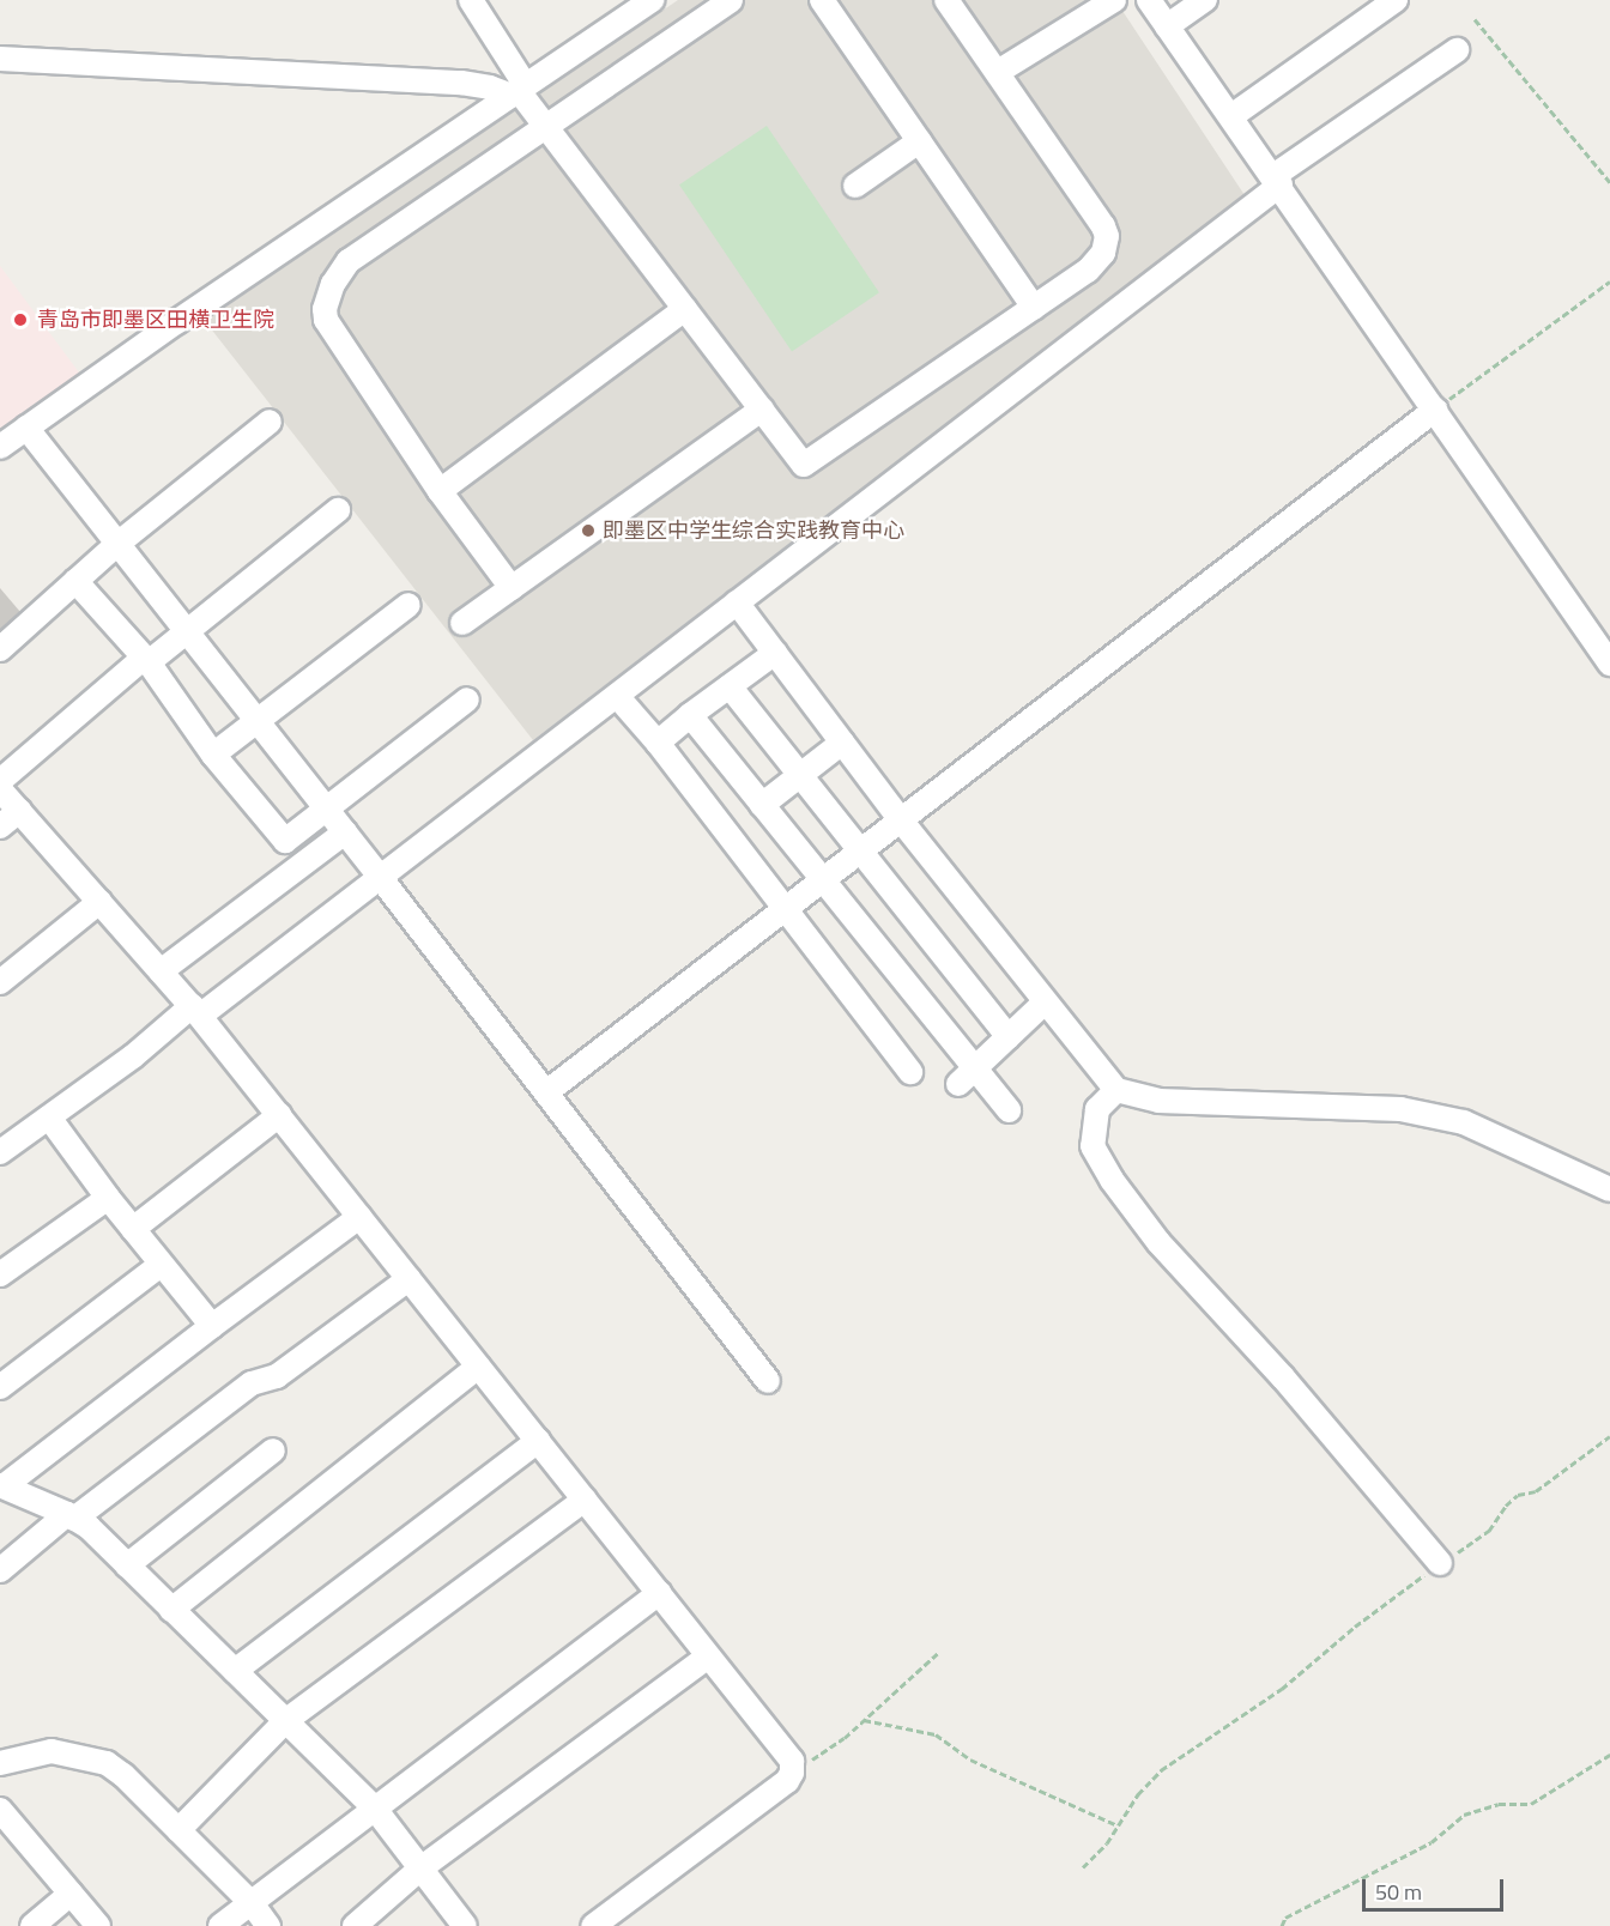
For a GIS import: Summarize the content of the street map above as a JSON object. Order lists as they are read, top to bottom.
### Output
{
  "places": ["青岛市即墨区田横卫生院", "即墨区中学生综合实践教育中心"],
  "scale_bar": "50 m"
}
